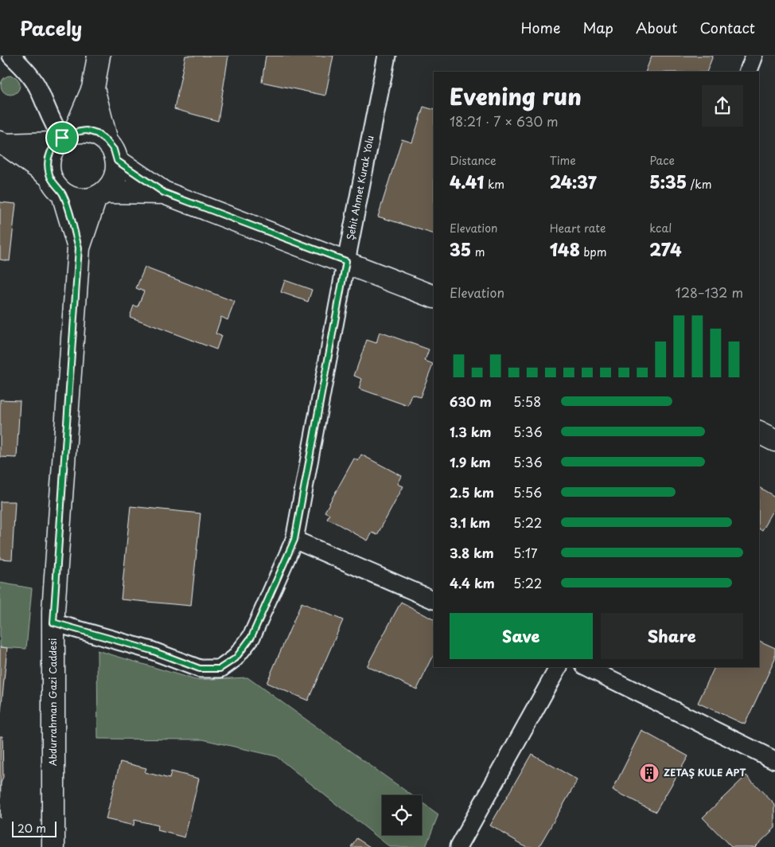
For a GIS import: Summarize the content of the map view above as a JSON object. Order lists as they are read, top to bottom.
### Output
{
  "streets": {
    "street": ["Şehit Ahmet Kurak Yolu", "Abdurrahman Gazi Caddesi"]
  },
  "crossings": [
    ["Şehit Ahmet Kurak Yolu", "Abdurrahman Gazi Caddesi"]
  ],
  "places": {
    "building": ["ZETAŞ KULE APT"]
  },
  "scale_bar": "20 m",
  "page": {
    "header": "Pacely",
    "nav": [
      "Home",
      "Map",
      "About",
      "Contact"
    ],
    "heading": ["Evening run", "18:21 · 7 × 630 m"],
    "stats": [
      ["Distance", "4.41 km"],
      ["Time", "24:37"],
      ["Pace", "5:35 /km"],
      ["Elevation", "35 m"],
      ["Heart rate", "148 bpm"],
      ["kcal", "274"]
    ],
    "chart": ["Elevation", "128–132 m"],
    "list": [
      {
        "name": "630 m",
        "note": "5:58"
      },
      {
        "name": "1.3 km",
        "note": "5:36"
      },
      {
        "name": "1.9 km",
        "note": "5:36"
      },
      {
        "name": "2.5 km",
        "note": "5:56"
      },
      {
        "name": "3.1 km",
        "note": "5:22"
      },
      {
        "name": "3.8 km",
        "note": "5:17"
      },
      {
        "name": "4.4 km",
        "note": "5:22"
      }
    ],
    "buttons": ["Save", "Share"],
    "scale": "20 m"
  }
}
